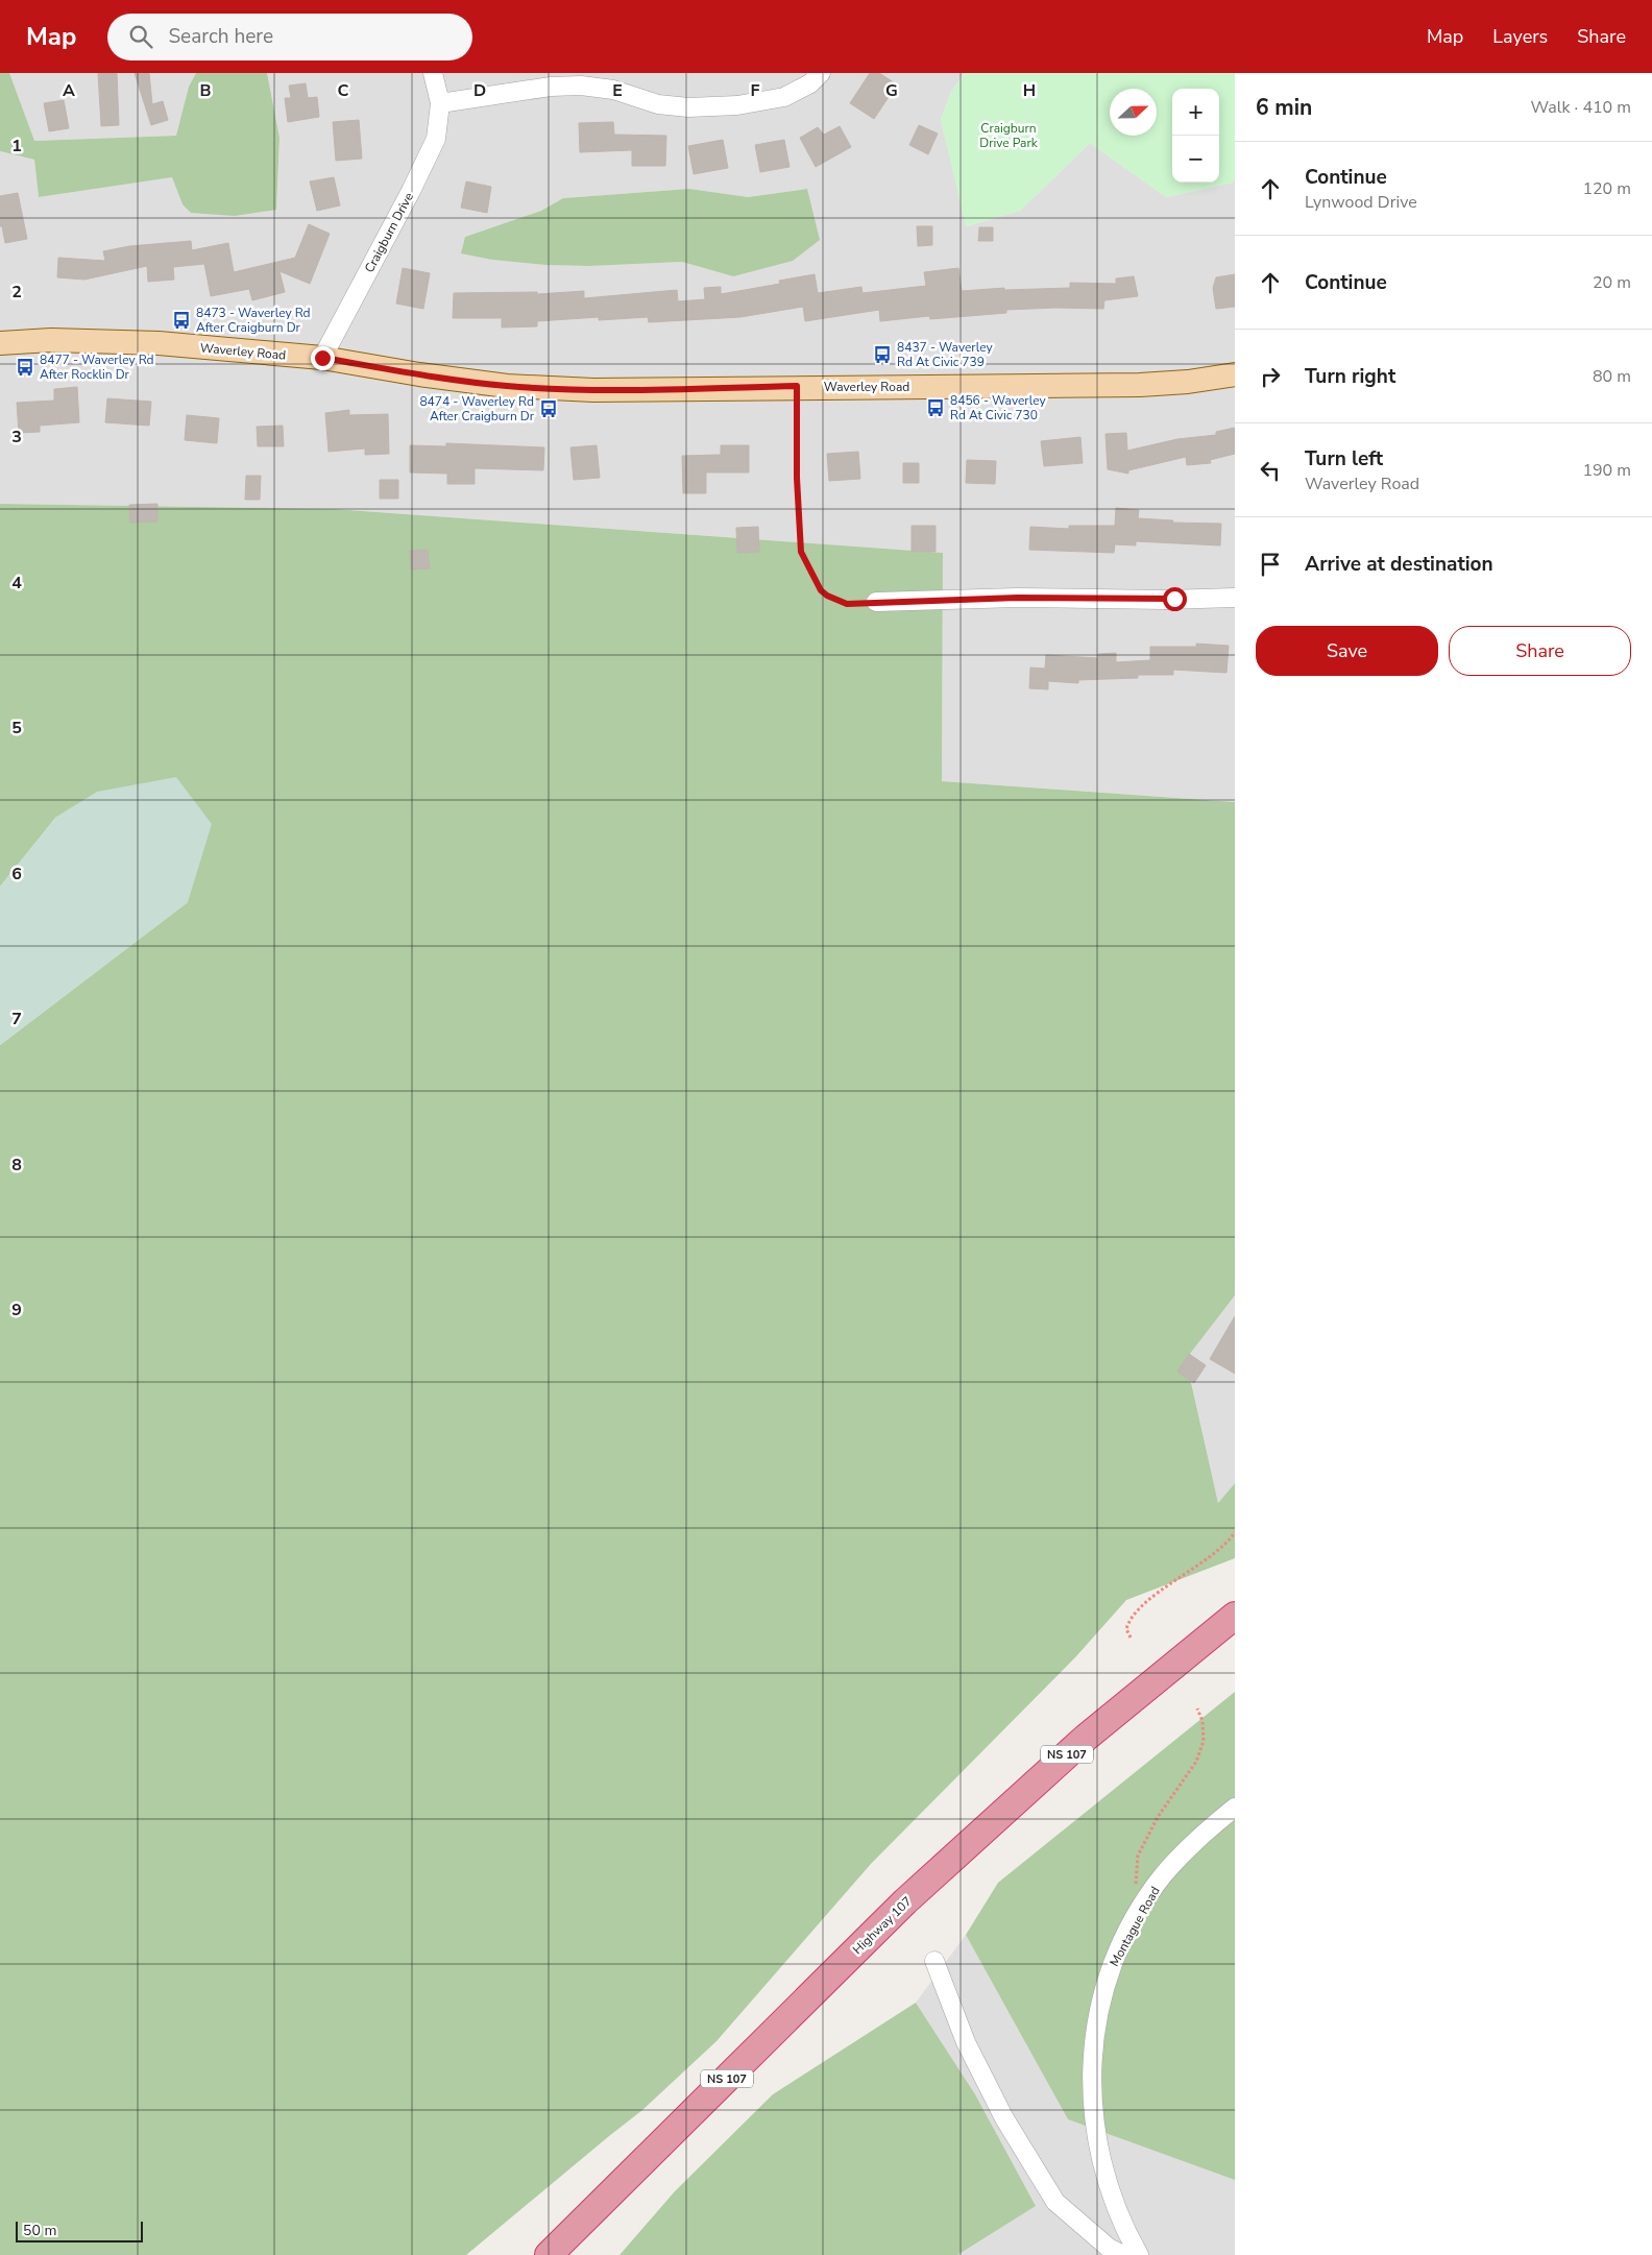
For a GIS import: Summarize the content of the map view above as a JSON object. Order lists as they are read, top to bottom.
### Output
{
  "streets": {
    "highway": ["NS 107", "Highway 107"],
    "main road": ["Waverley Road"],
    "street": ["Craigburn Drive", "Montague Road"]
  },
  "crossings": [
    ["Craigburn Drive", "Waverley Road"]
  ],
  "parks": ["Craigburn Drive Park"],
  "places": {
    "bus stop": [
      "8473 - Waverley Rd After Craigburn Dr",
      "8437 - Waverley Rd At Civic 739",
      "8477 - Waverley Rd After Rocklin Dr",
      "8456 - Waverley Rd At Civic 730",
      "8474 - Waverley Rd After Craigburn Dr"
    ]
  },
  "scale_bar": "50 m",
  "north": "right",
  "page": {
    "header": "Map",
    "search": "Search here",
    "nav": ["Map", "Layers", "Share"],
    "heading": ["6 min", "Walk · 410 m"],
    "map_buttons": ["+", "−"],
    "list": [
      ["Continue", "Lynwood Drive", "120 m"],
      ["Continue", "20 m"],
      ["Turn right", "80 m"],
      ["Turn left", "Waverley Road", "190 m"],
      "Arrive at destination"
    ],
    "buttons": ["Save", "Share"],
    "scale": "50 m"
  },
  "grid": {
    "columns": [
      "A",
      "B",
      "C",
      "D",
      "E",
      "F",
      "G",
      "H"
    ],
    "rows": [
      "1",
      "2",
      "3",
      "4",
      "5",
      "6",
      "7",
      "8",
      "9"
    ]
  }
}
